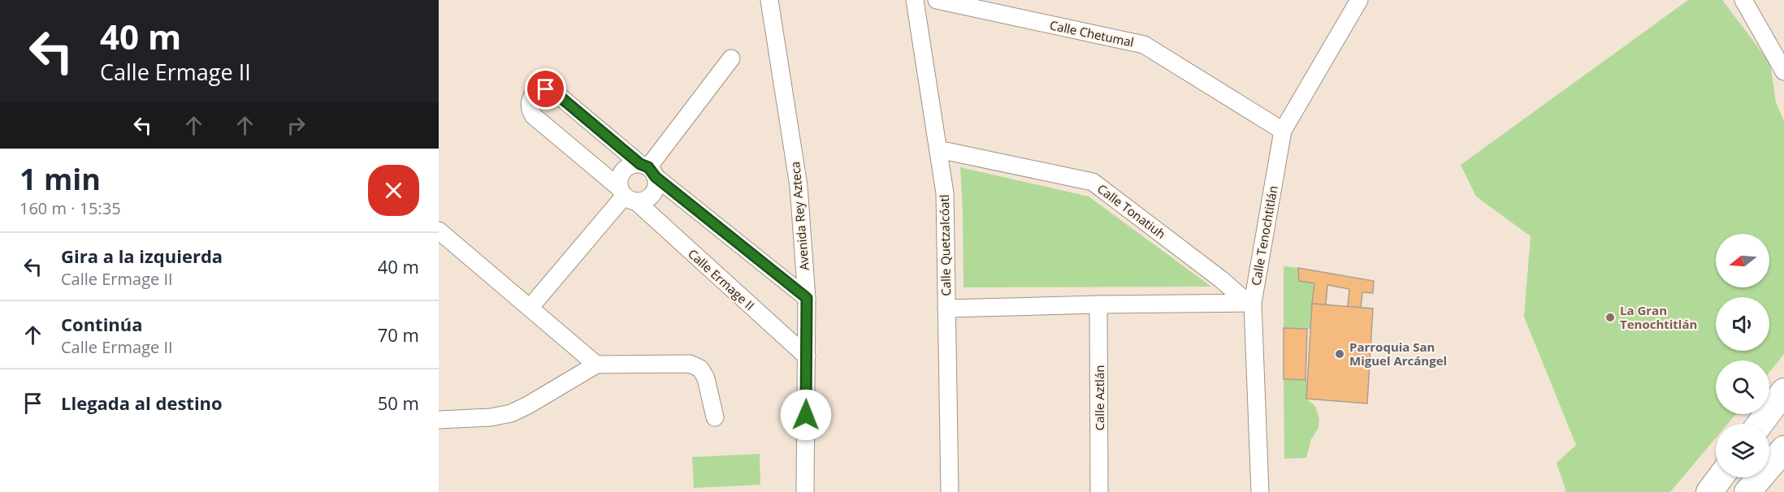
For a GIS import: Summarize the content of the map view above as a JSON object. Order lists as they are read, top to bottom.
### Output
{
  "streets": {
    "street": [
      "Calle Chetumal",
      "Calle Tonatiuh",
      "Avenida Rey Azteca",
      "Calle Tenochtitlán",
      "Calle Quetzalcóatl",
      "Calle Ermage II",
      "Calle Aztlán"
    ]
  },
  "crossings": [
    ["Calle Chetumal", "Calle Tenochtitlán"],
    ["Calle Tonatiuh", "Calle Tenochtitlán"],
    ["Calle Tonatiuh", "Calle Quetzalcóatl"],
    ["Avenida Rey Azteca", "Calle Ermage II"]
  ],
  "places": ["La Gran Tenochtitlán", "Parroquia San Miguel Arcángel"],
  "north": "left",
  "page": {
    "turn": ["40 m", "Calle Ermage II"],
    "heading": ["1 min", "160 m · 15:35"],
    "list": [
      {
        "name": "Gira a la izquierda",
        "note": "Calle Ermage II",
        "value": "40 m"
      },
      {
        "name": "Continúa",
        "note": "Calle Ermage II",
        "value": "70 m"
      },
      {
        "name": "Llegada al destino",
        "value": "50 m"
      }
    ]
  }
}
